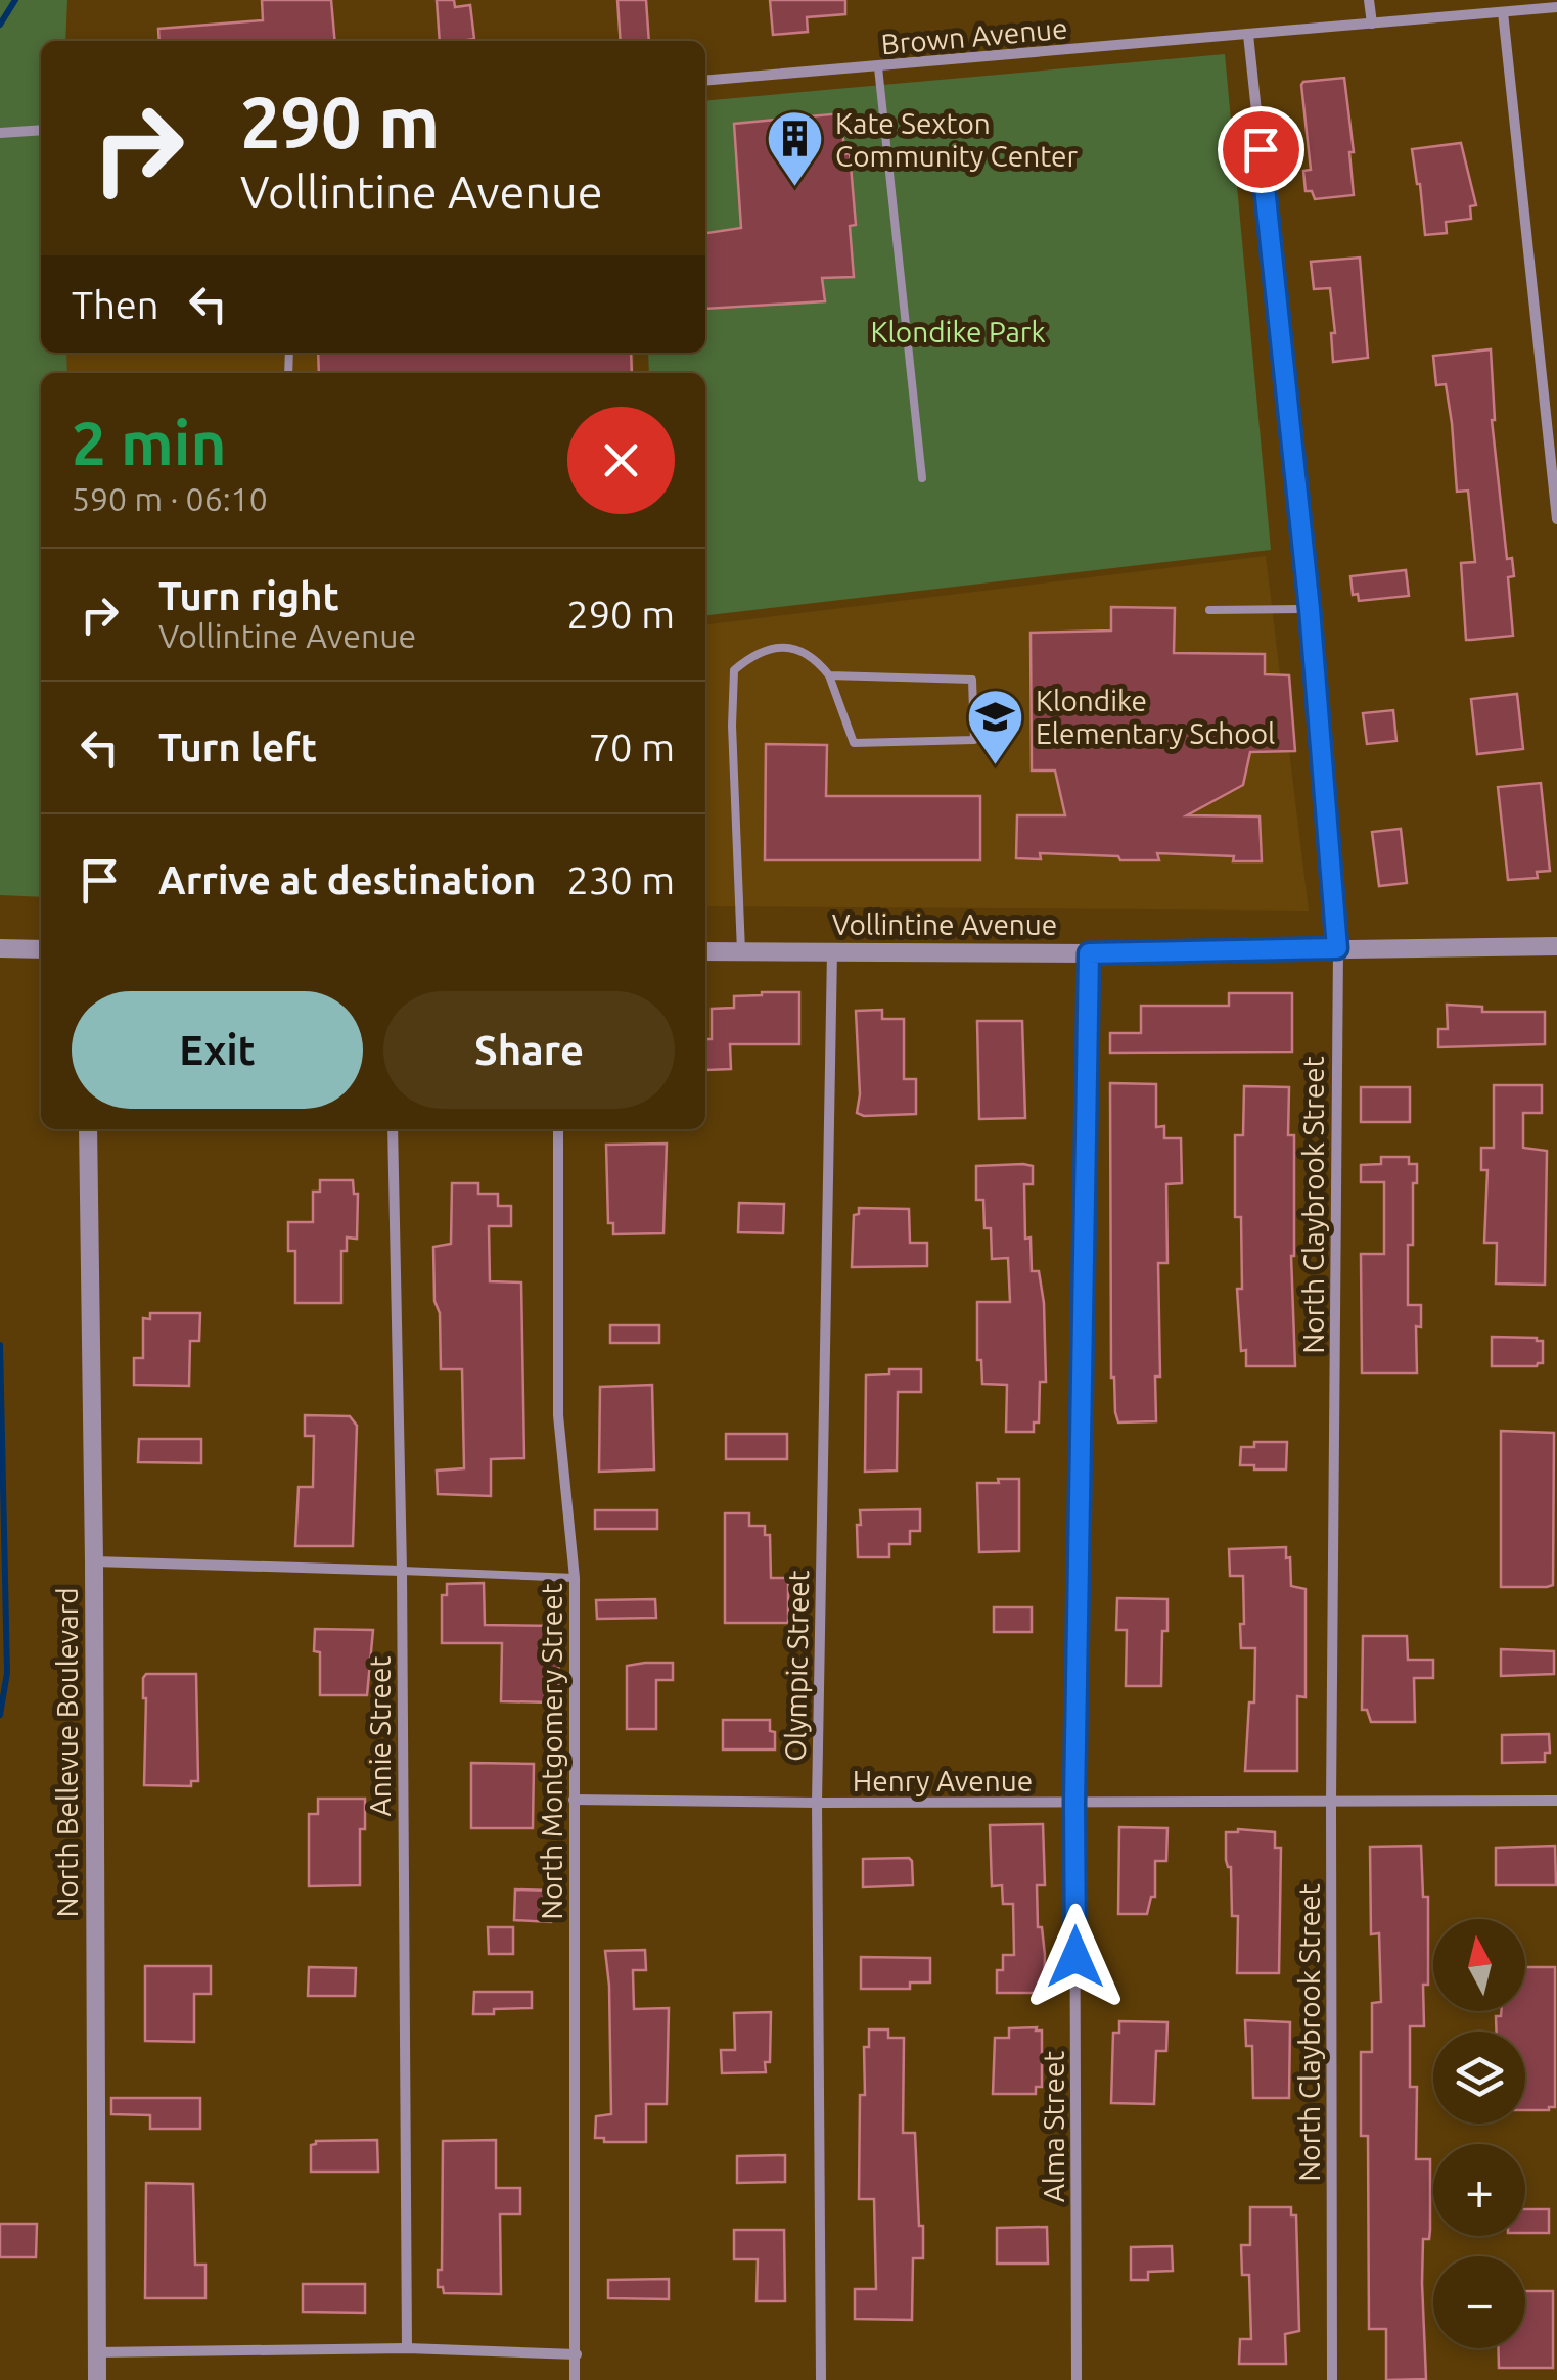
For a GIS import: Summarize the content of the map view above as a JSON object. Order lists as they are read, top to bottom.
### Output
{
  "streets": {
    "street": [
      "Brown Avenue",
      "Vollintine Avenue",
      "North Claybrook Street",
      "Olympic Street",
      "Annie Street",
      "North Montgomery Street",
      "North Bellevue Boulevard",
      "Henry Avenue",
      "Alma Street"
    ]
  },
  "crossings": [
    ["Brown Avenue", "North Claybrook Street"],
    ["Vollintine Avenue", "North Claybrook Street"],
    ["Vollintine Avenue", "Olympic Street"],
    ["Vollintine Avenue", "Alma Street"],
    ["North Claybrook Street", "Henry Avenue"],
    ["Olympic Street", "Henry Avenue"],
    ["North Montgomery Street", "Henry Avenue"],
    ["Henry Avenue", "Alma Street"]
  ],
  "parks": ["Klondike Park"],
  "places": {
    "building": ["Kate Sexton Community Center"],
    "school or university": ["Klondike Elementary School"]
  },
  "north": "top",
  "page": {
    "turn": ["290 m", "Vollintine Avenue"],
    "then": "Then",
    "heading": ["2 min", "590 m · 06:10"],
    "list": [
      {
        "name": "Turn right",
        "note": "Vollintine Avenue",
        "value": "290 m"
      },
      {
        "name": "Turn left",
        "value": "70 m"
      },
      {
        "name": "Arrive at destination",
        "value": "230 m"
      }
    ],
    "buttons": ["Exit", "Share"],
    "map_buttons": ["+", "−"]
  }
}
